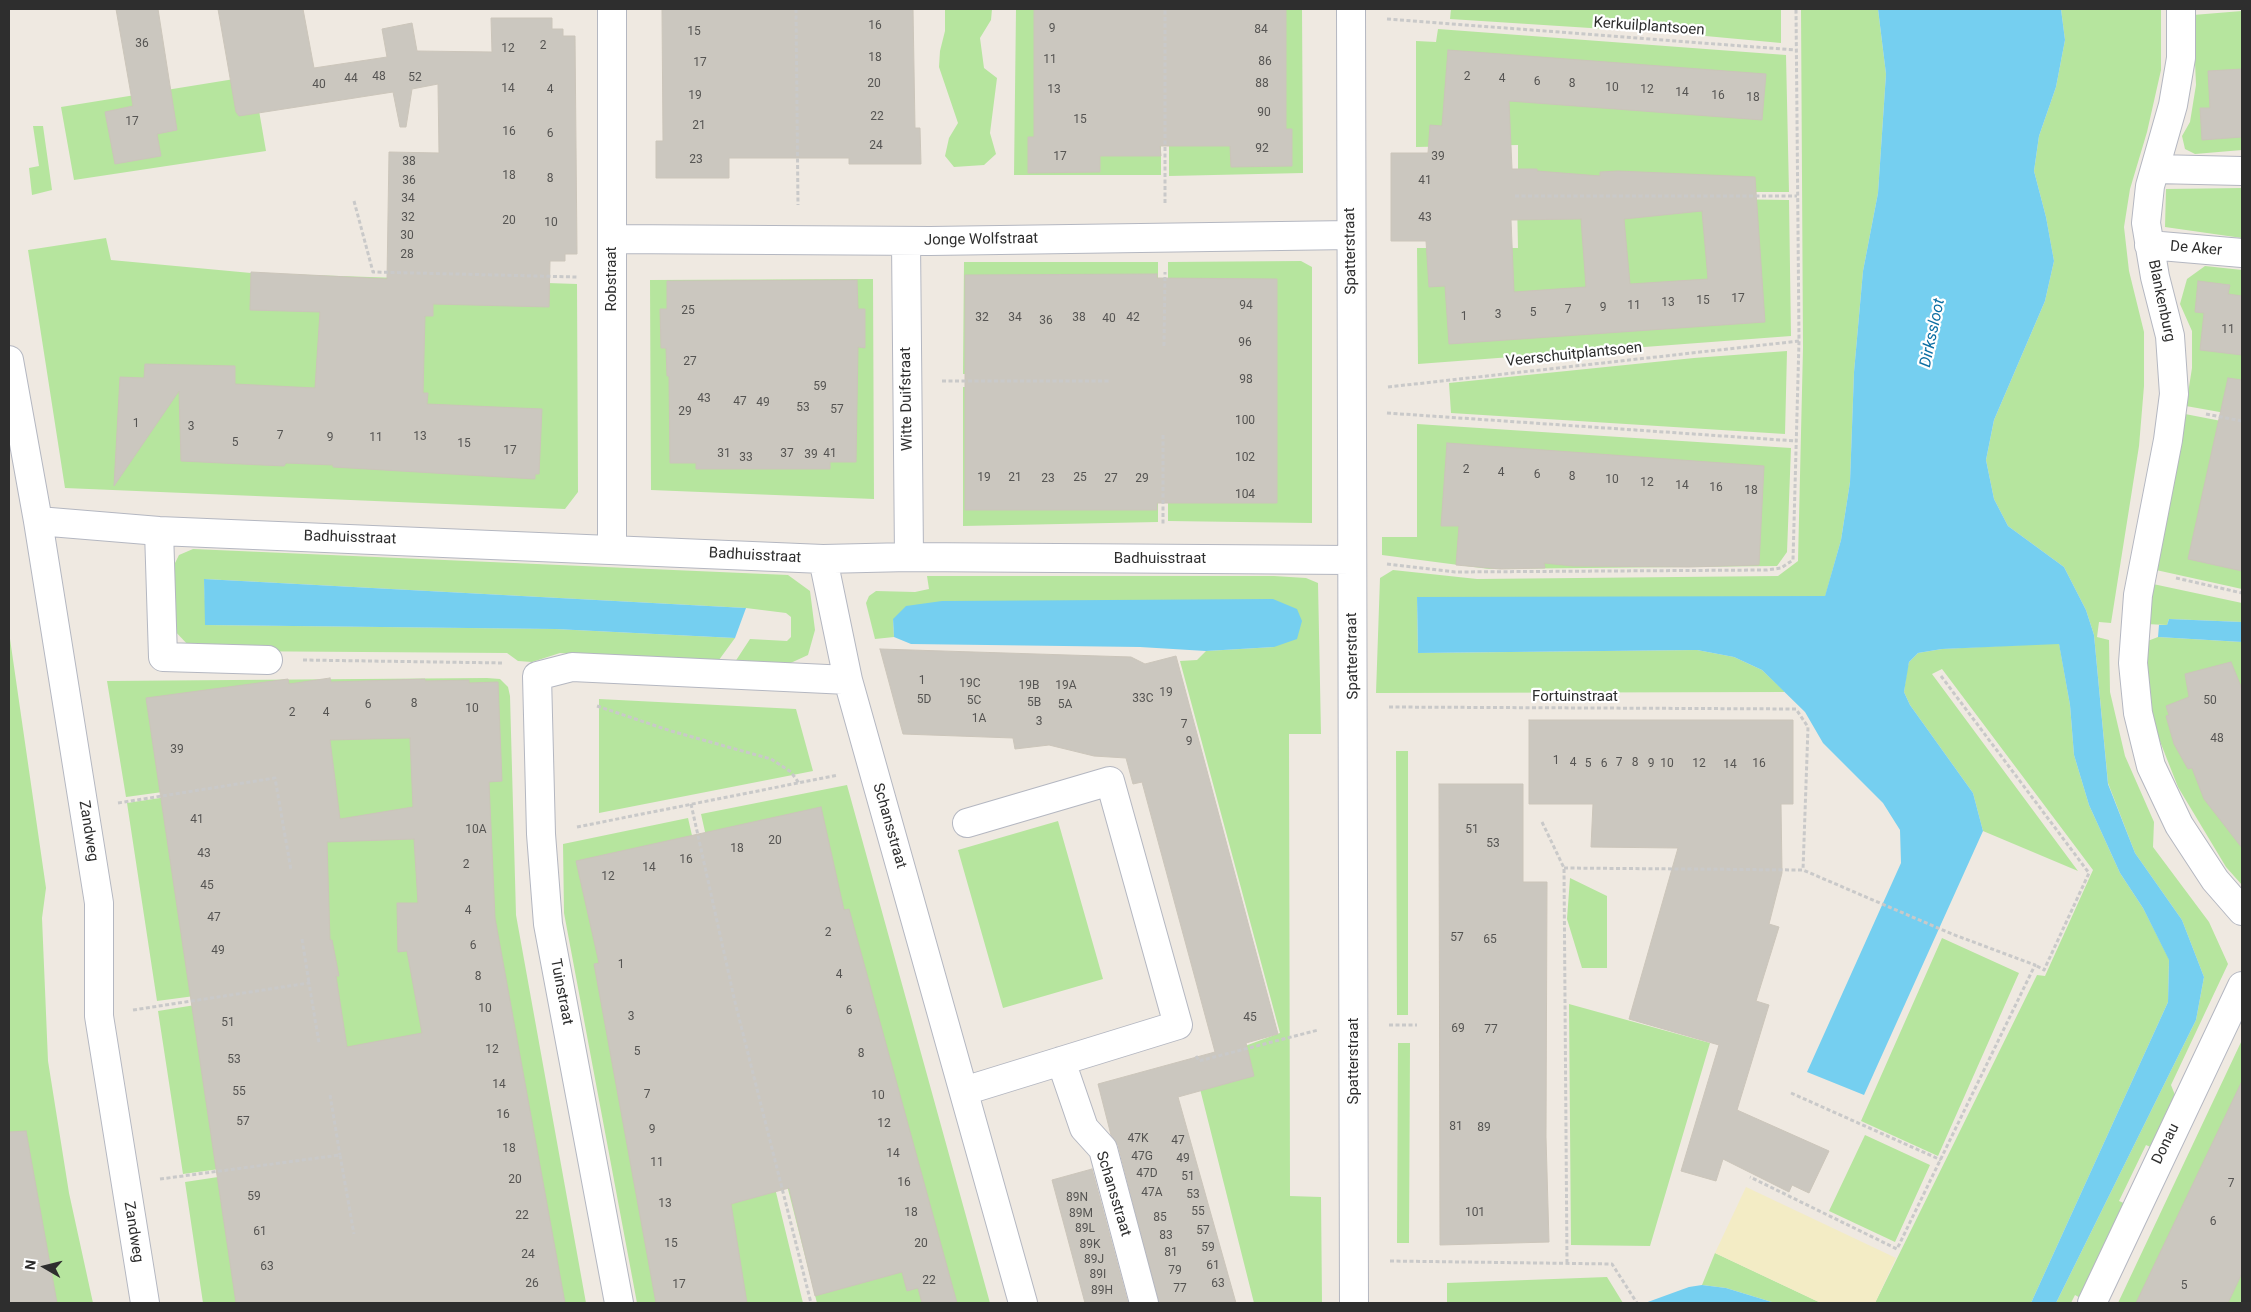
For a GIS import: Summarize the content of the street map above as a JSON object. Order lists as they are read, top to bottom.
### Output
{
  "streets": {
    "street": [
      "Jonge Wolfstraat",
      "De Aker",
      "Spatterstraat",
      "Robstraat",
      "Blankenburg",
      "Witte Duifstraat",
      "Badhuisstraat",
      "Schansstraat",
      "Zandweg",
      "Tuinstraat",
      "Donau"
    ],
    "path": ["Kerkuilplantsoen", "Veerschuitplantsoen", "Fortuinstraat"]
  },
  "crossings": [
    ["Kerkuilplantsoen", "Spatterstraat"],
    ["Jonge Wolfstraat", "Spatterstraat"],
    ["Jonge Wolfstraat", "Robstraat"],
    ["Jonge Wolfstraat", "Witte Duifstraat"],
    ["De Aker", "Blankenburg"],
    ["Spatterstraat", "Veerschuitplantsoen"],
    ["Spatterstraat", "Badhuisstraat"],
    ["Spatterstraat", "Fortuinstraat"],
    ["Robstraat", "Badhuisstraat"],
    ["Witte Duifstraat", "Badhuisstraat"],
    ["Badhuisstraat", "Schansstraat"],
    ["Badhuisstraat", "Zandweg"]
  ],
  "water": ["Dirkssloot"],
  "house_numbers": [
    "16",
    "9",
    "84",
    "15",
    "36",
    "2",
    "12",
    "18",
    "11",
    "86",
    "17",
    "48",
    "2",
    "52",
    "44",
    "4",
    "6",
    "20",
    "88",
    "8",
    "40",
    "10",
    "14",
    "4",
    "13",
    "12",
    "14",
    "19",
    "16",
    "18",
    "90",
    "22",
    "15",
    "17",
    "21",
    "16",
    "6",
    "24",
    "92",
    "17",
    "39",
    "23",
    "38",
    "18",
    "8",
    "36",
    "41",
    "34",
    "32",
    "43",
    "20",
    "10",
    "30",
    "28",
    "17",
    "15",
    "13",
    "94",
    "11",
    "9",
    "7",
    "25",
    "5",
    "3",
    "1",
    "32",
    "34",
    "38",
    "42",
    "40",
    "36",
    "11",
    "96",
    "27",
    "98",
    "59",
    "43",
    "47",
    "49",
    "53",
    "57",
    "29",
    "100",
    "1",
    "3",
    "7",
    "13",
    "9",
    "11",
    "5",
    "15",
    "17",
    "31",
    "37",
    "41",
    "39",
    "33",
    "102",
    "2",
    "4",
    "6",
    "8",
    "19",
    "21",
    "25",
    "23",
    "27",
    "29",
    "10",
    "12",
    "14",
    "16",
    "18",
    "104",
    "1",
    "19C",
    "19B",
    "19A",
    "19",
    "33C",
    "5D",
    "5C",
    "50",
    "5B",
    "8",
    "6",
    "5A",
    "10",
    "2",
    "4",
    "1A",
    "3",
    "7",
    "48",
    "9",
    "39",
    "1",
    "4",
    "7",
    "8",
    "5",
    "6",
    "9",
    "10",
    "12",
    "16",
    "14",
    "41",
    "10A",
    "51",
    "20",
    "53",
    "18",
    "43",
    "16",
    "2",
    "14",
    "12",
    "45",
    "4",
    "47",
    "2",
    "57",
    "65",
    "6",
    "49",
    "1",
    "4",
    "8",
    "10",
    "6",
    "3",
    "45",
    "51",
    "69",
    "77",
    "12",
    "5",
    "8",
    "53",
    "14",
    "55",
    "7",
    "10",
    "16",
    "57",
    "12",
    "81",
    "89",
    "9",
    "47K",
    "47",
    "18",
    "14",
    "47G",
    "49",
    "11",
    "47D",
    "51",
    "20",
    "16",
    "7",
    "47A",
    "53",
    "59",
    "89N",
    "13",
    "55",
    "18",
    "101",
    "89M",
    "22",
    "85",
    "6",
    "89L",
    "57",
    "61",
    "83",
    "15",
    "20",
    "89K",
    "59",
    "81",
    "24",
    "89J",
    "61",
    "63",
    "79",
    "89I",
    "22",
    "26",
    "63",
    "17",
    "5",
    "77",
    "89H"
  ],
  "north": "left"
}
